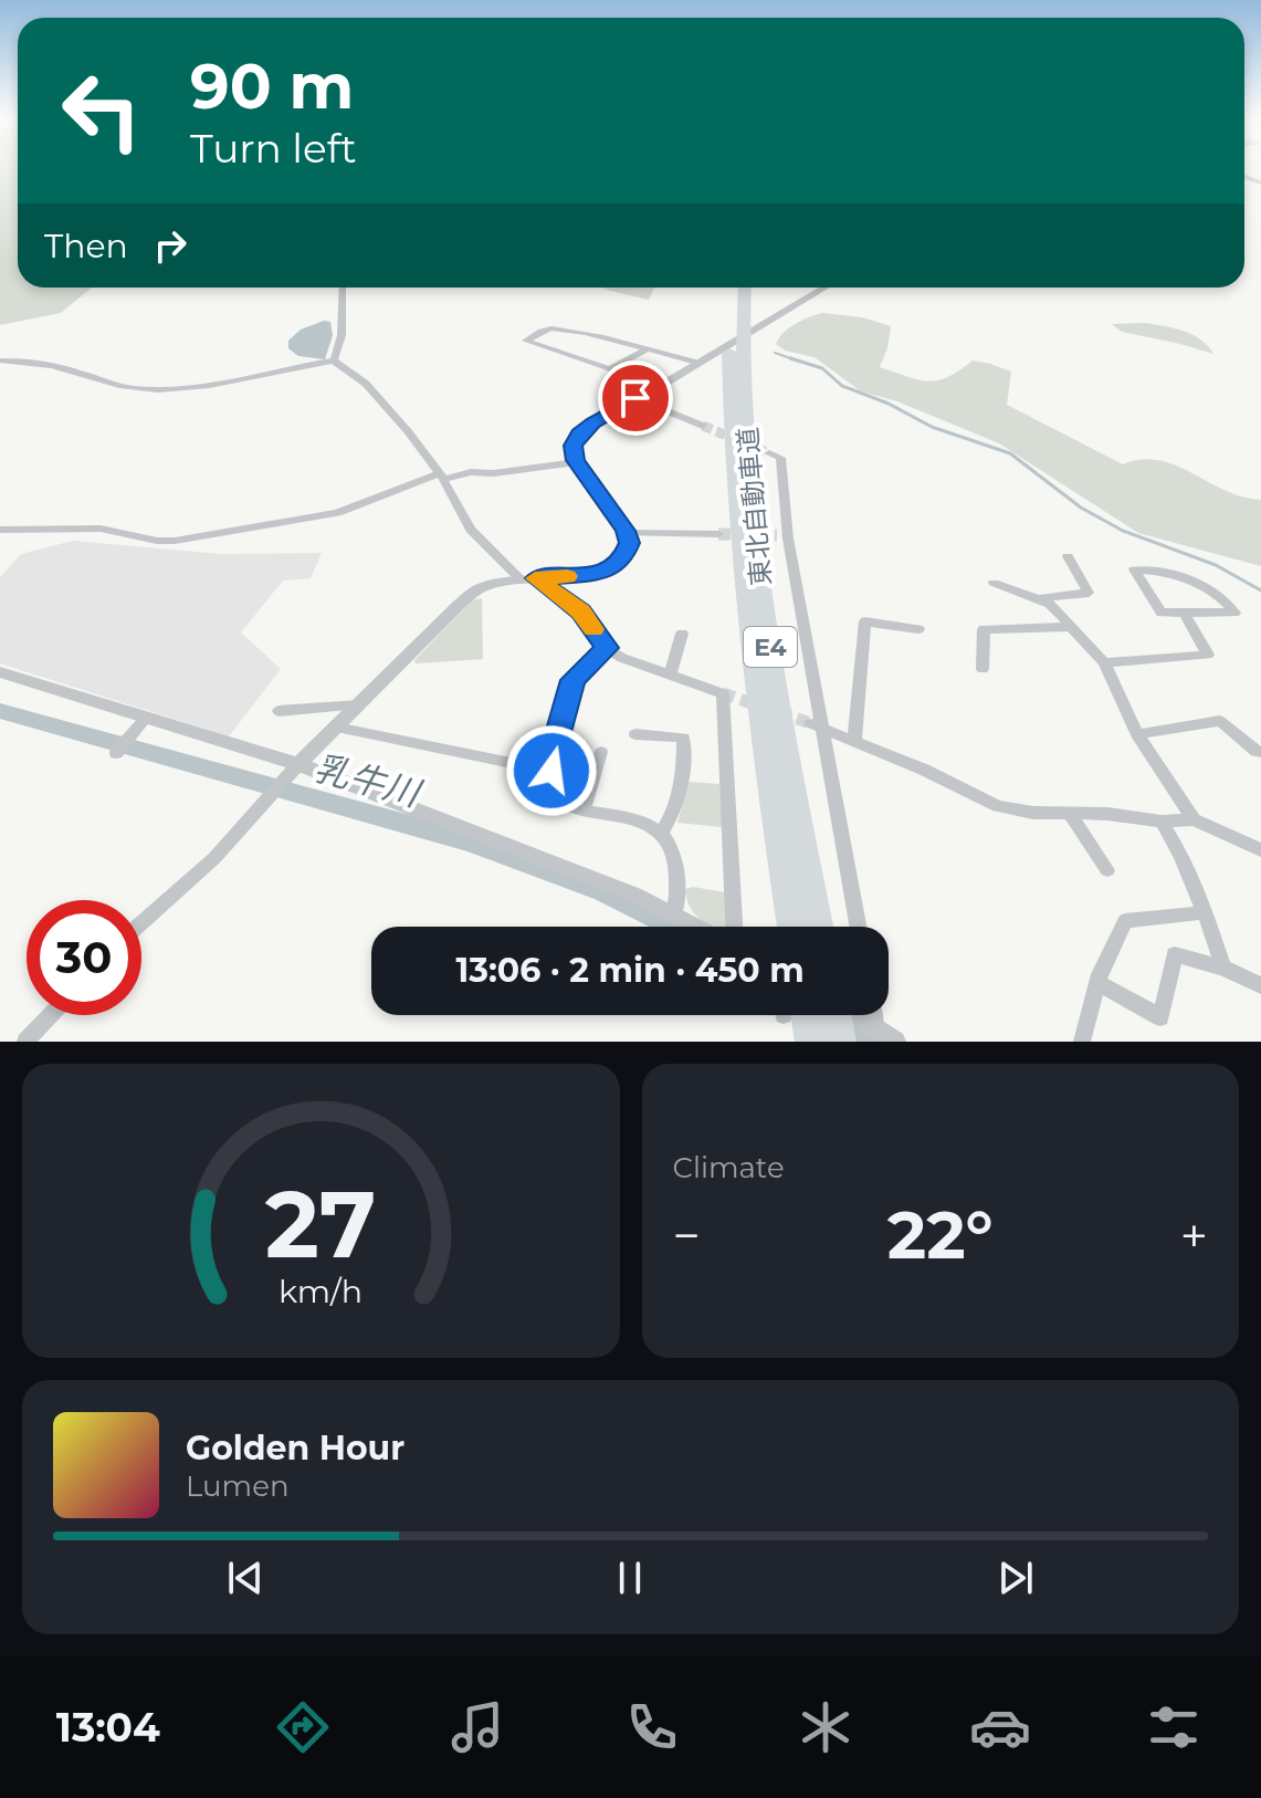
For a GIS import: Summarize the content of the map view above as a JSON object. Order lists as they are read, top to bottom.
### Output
{
  "streets": {
    "highway": ["東北自動車道", "E4"]
  },
  "water": ["乳牛川"],
  "page": {
    "turn": ["90 m", "Turn left"],
    "then": "Then",
    "limit": "30",
    "trip": "13:06 · 2 min · 450 m",
    "tile": "Climate",
    "heat": ["−", "22°", "+"],
    "song": ["Golden Hour", "Lumen"],
    "tabs": "13:04",
    "gauge": ["27", "km/h"]
  }
}
